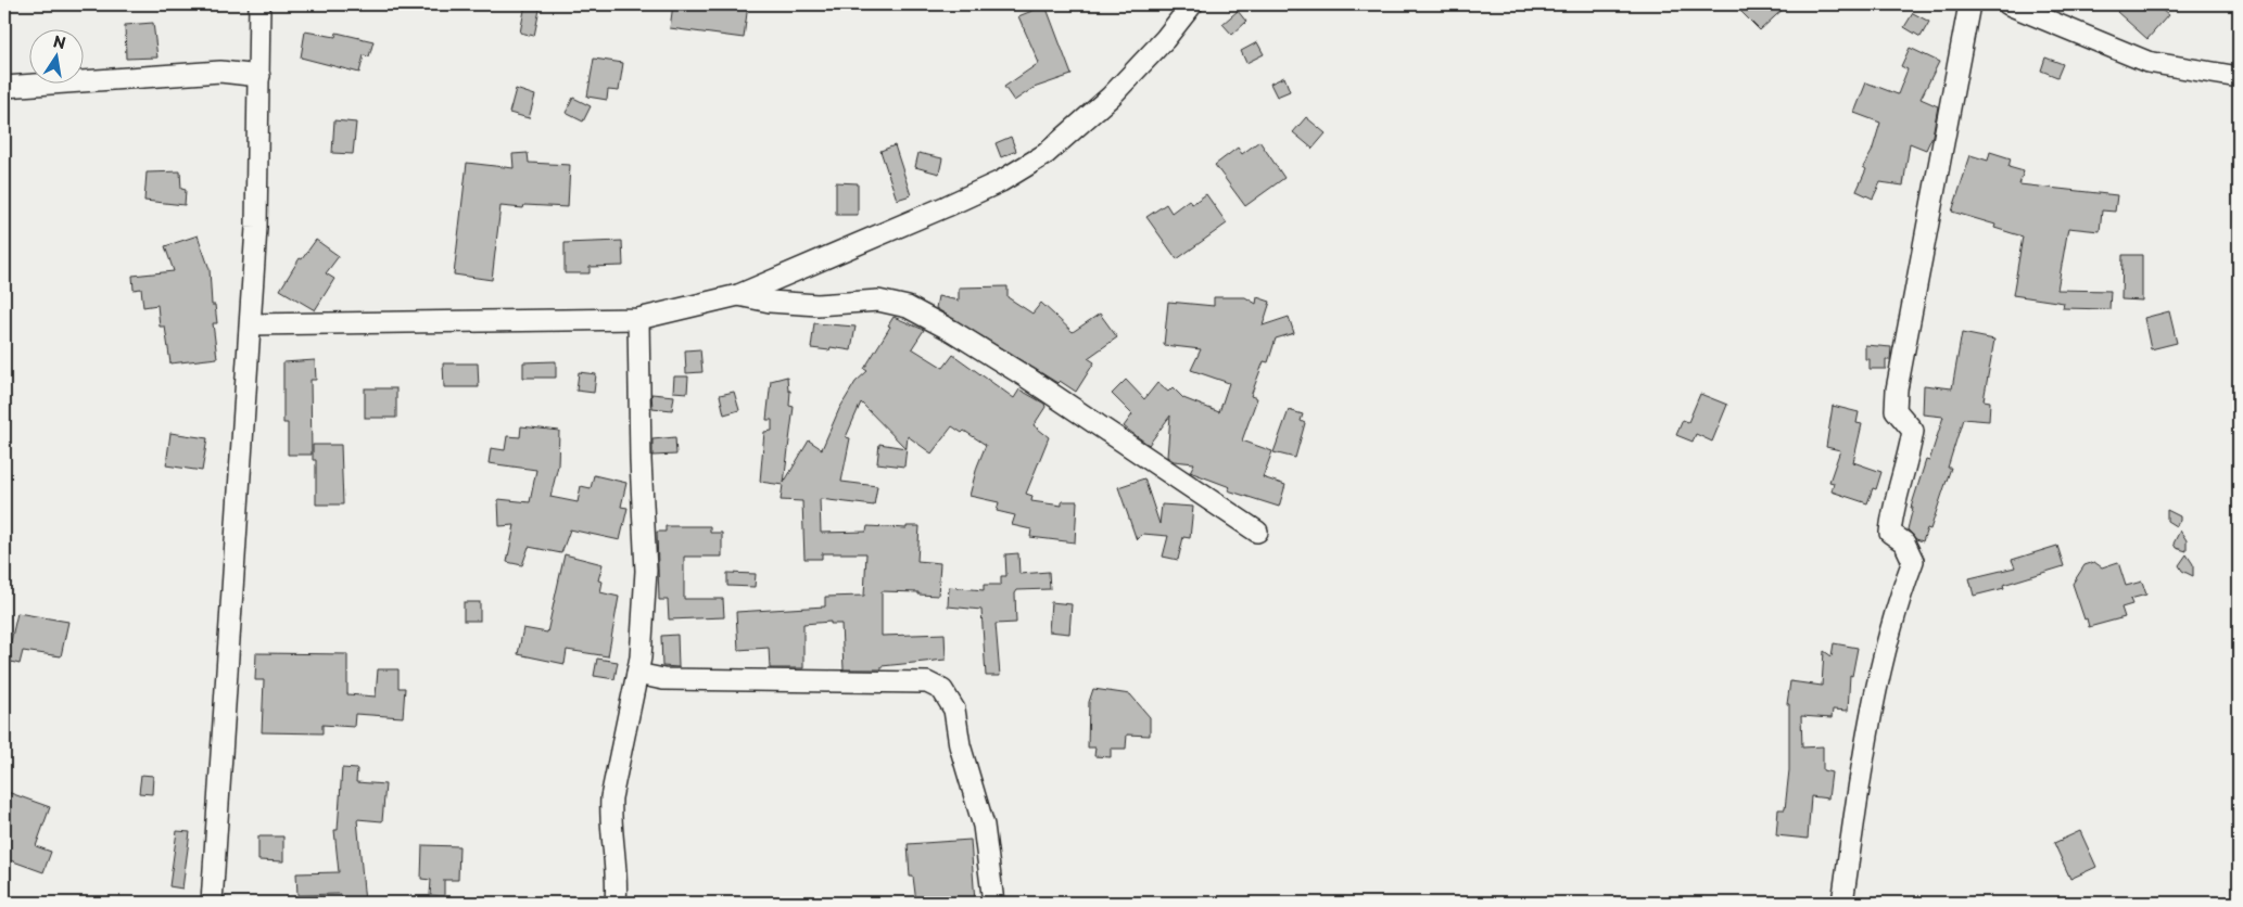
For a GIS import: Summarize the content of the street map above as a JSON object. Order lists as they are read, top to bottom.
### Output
{
  "north": "top"
}
